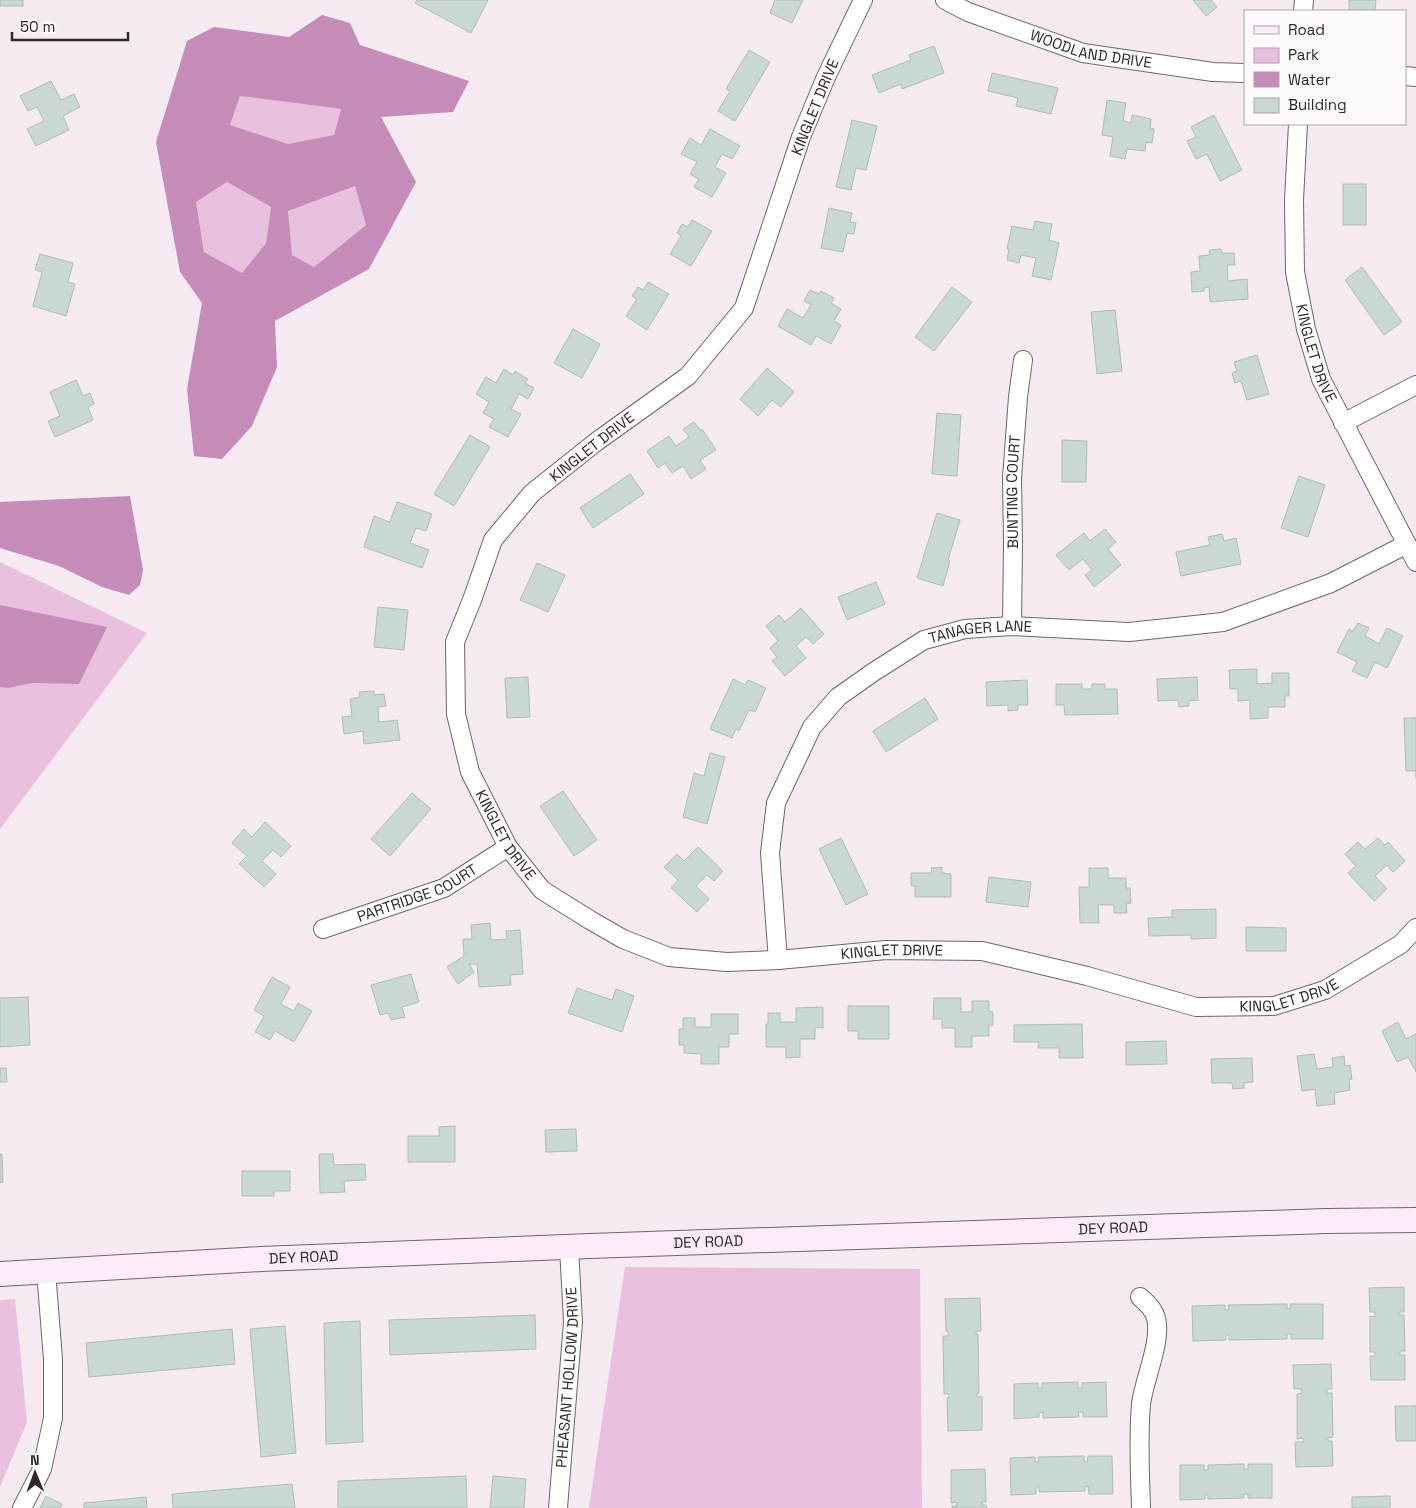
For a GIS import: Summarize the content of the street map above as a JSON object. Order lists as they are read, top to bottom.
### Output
{
  "streets": {
    "main road": ["DEY ROAD"],
    "street": [
      "WOODLAND DRIVE",
      "KINGLET DRIVE",
      "BUNTING COURT",
      "TANAGER LANE",
      "PARTRIDGE COURT",
      "PHEASANT HOLLOW DRIVE"
    ]
  },
  "crossings": [
    ["KINGLET DRIVE", "TANAGER LANE"],
    ["KINGLET DRIVE", "PARTRIDGE COURT"],
    ["BUNTING COURT", "TANAGER LANE"],
    ["DEY ROAD", "PHEASANT HOLLOW DRIVE"]
  ],
  "legend": [
    "Road",
    "Park",
    "Water",
    "Building"
  ],
  "scale_bar": "50 m",
  "north": "top"
}
